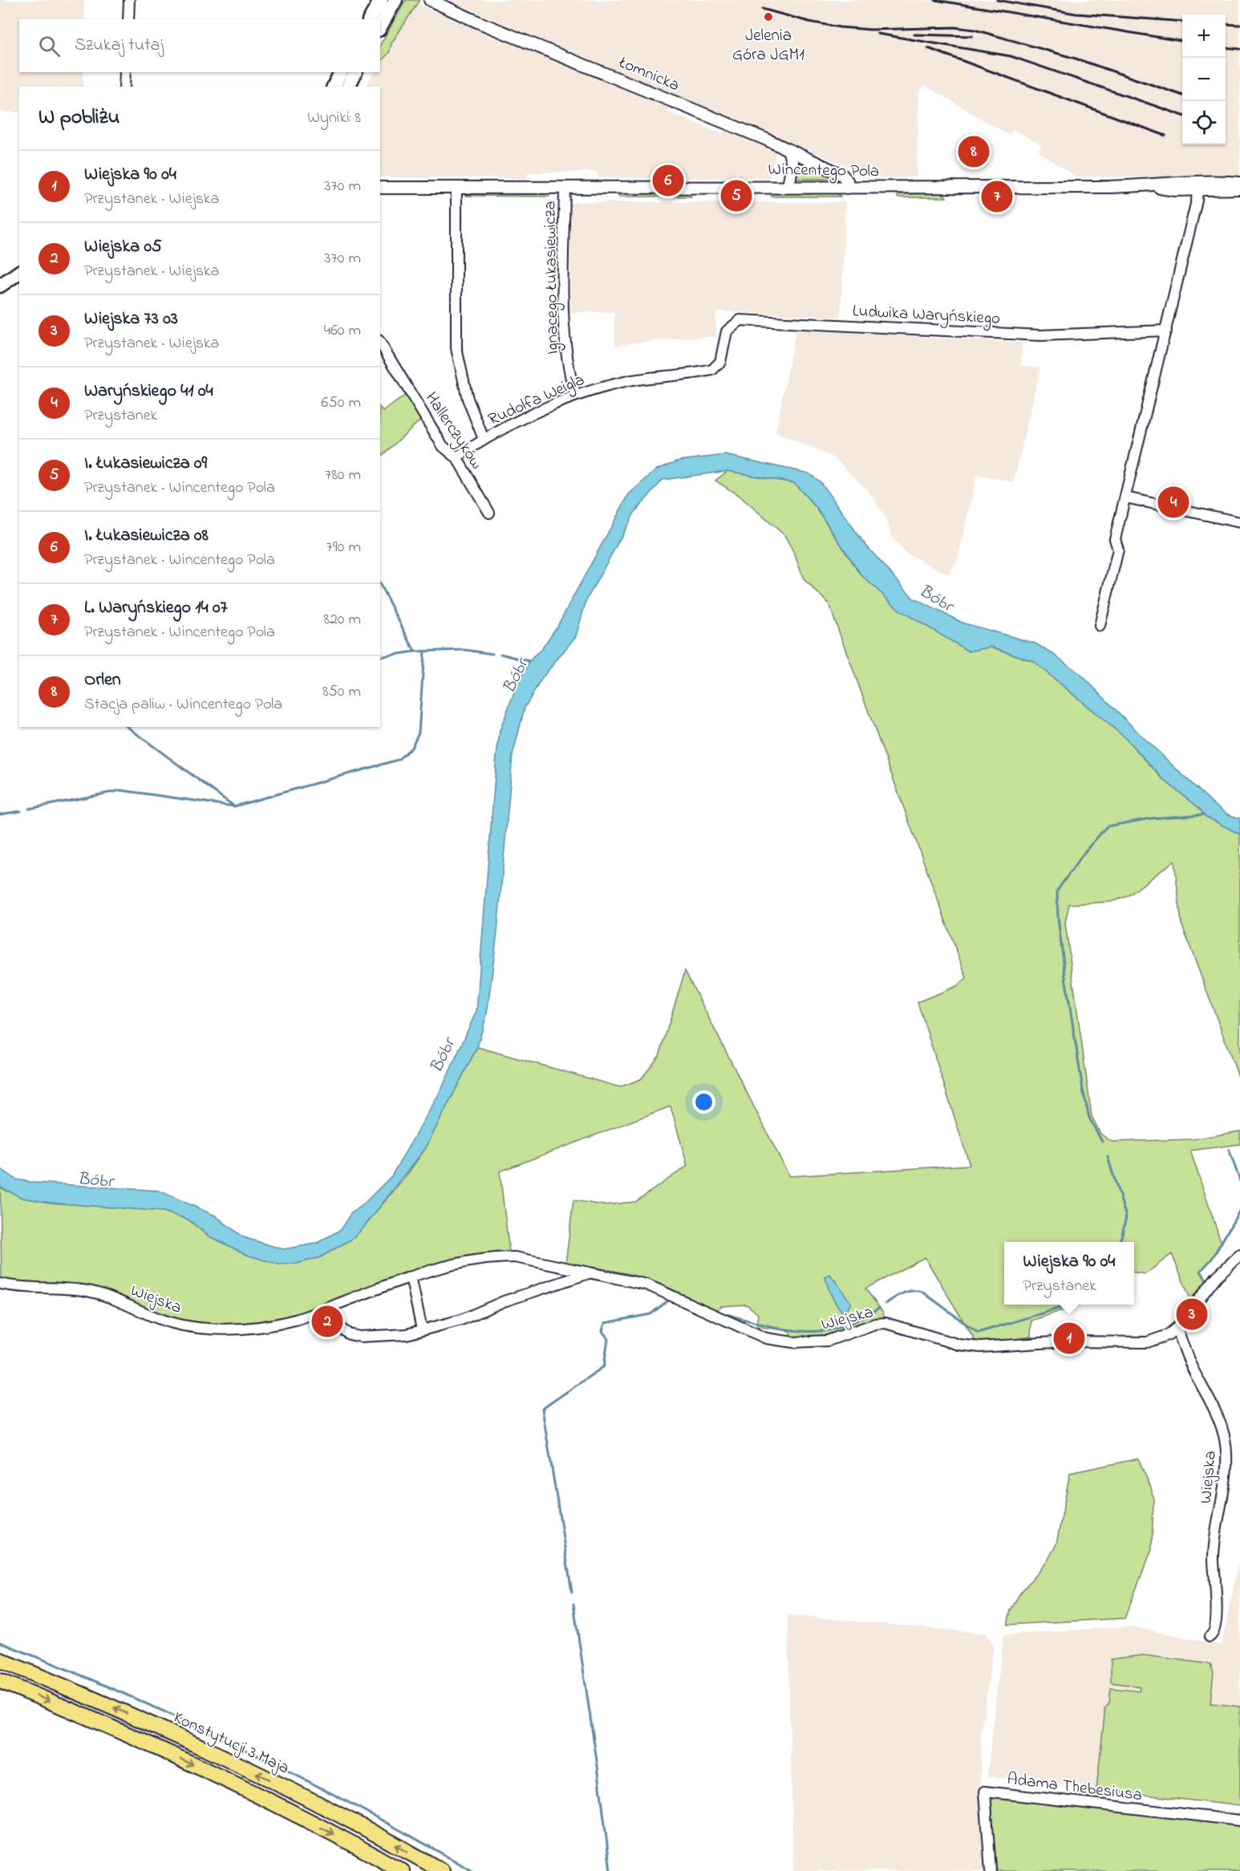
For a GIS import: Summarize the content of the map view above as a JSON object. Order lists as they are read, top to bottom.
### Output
{
  "streets": {
    "main road": ["Konstytucji 3 Maja"],
    "street": [
      "Łomnicka",
      "Wincentego Pola",
      "Ignacego Łukasiewicza",
      "Ludwika Waryńskiego",
      "Rudolfa Weigla",
      "Hallerczyków",
      "Wiejska",
      "Adama Thebesiusa"
    ]
  },
  "crossings": [
    ["Łomnicka", "Wincentego Pola"],
    ["Wincentego Pola", "Ignacego Łukasiewicza"],
    ["Ignacego Łukasiewicza", "Rudolfa Weigla"],
    ["Ludwika Waryńskiego", "Rudolfa Weigla"],
    ["Rudolfa Weigla", "Hallerczyków"]
  ],
  "water": ["Bóbr"],
  "places": ["Jelenia Góra JGM1"],
  "page": {
    "map_buttons": ["+", "−"],
    "search": "Szukaj tutaj",
    "heading": ["W pobliżu", "Wyniki: 8"],
    "pins": [
      "8",
      "6",
      "5",
      "7",
      "4",
      "3",
      "2",
      "1"
    ],
    "list": [
      {
        "mark": "1",
        "name": "Wiejska 90 04",
        "note": "Przystanek · Wiejska",
        "value": "370 m"
      },
      {
        "mark": "2",
        "name": "Wiejska 05",
        "note": "Przystanek · Wiejska",
        "value": "370 m"
      },
      {
        "mark": "3",
        "name": "Wiejska 73 03",
        "note": "Przystanek · Wiejska",
        "value": "460 m"
      },
      {
        "mark": "4",
        "name": "Waryńskiego 41 04",
        "note": "Przystanek",
        "value": "650 m"
      },
      {
        "mark": "5",
        "name": "I. Łukasiewicza 09",
        "note": "Przystanek · Wincentego Pola",
        "value": "780 m"
      },
      {
        "mark": "6",
        "name": "I. Łukasiewicza 08",
        "note": "Przystanek · Wincentego Pola",
        "value": "790 m"
      },
      {
        "mark": "7",
        "name": "L. Waryńskiego 14 07",
        "note": "Przystanek · Wincentego Pola",
        "value": "820 m"
      },
      {
        "mark": "8",
        "name": "Orlen",
        "note": "Stacja paliw · Wincentego Pola",
        "value": "850 m"
      }
    ],
    "popup": ["Wiejska 90 04", "Przystanek"]
  }
}
